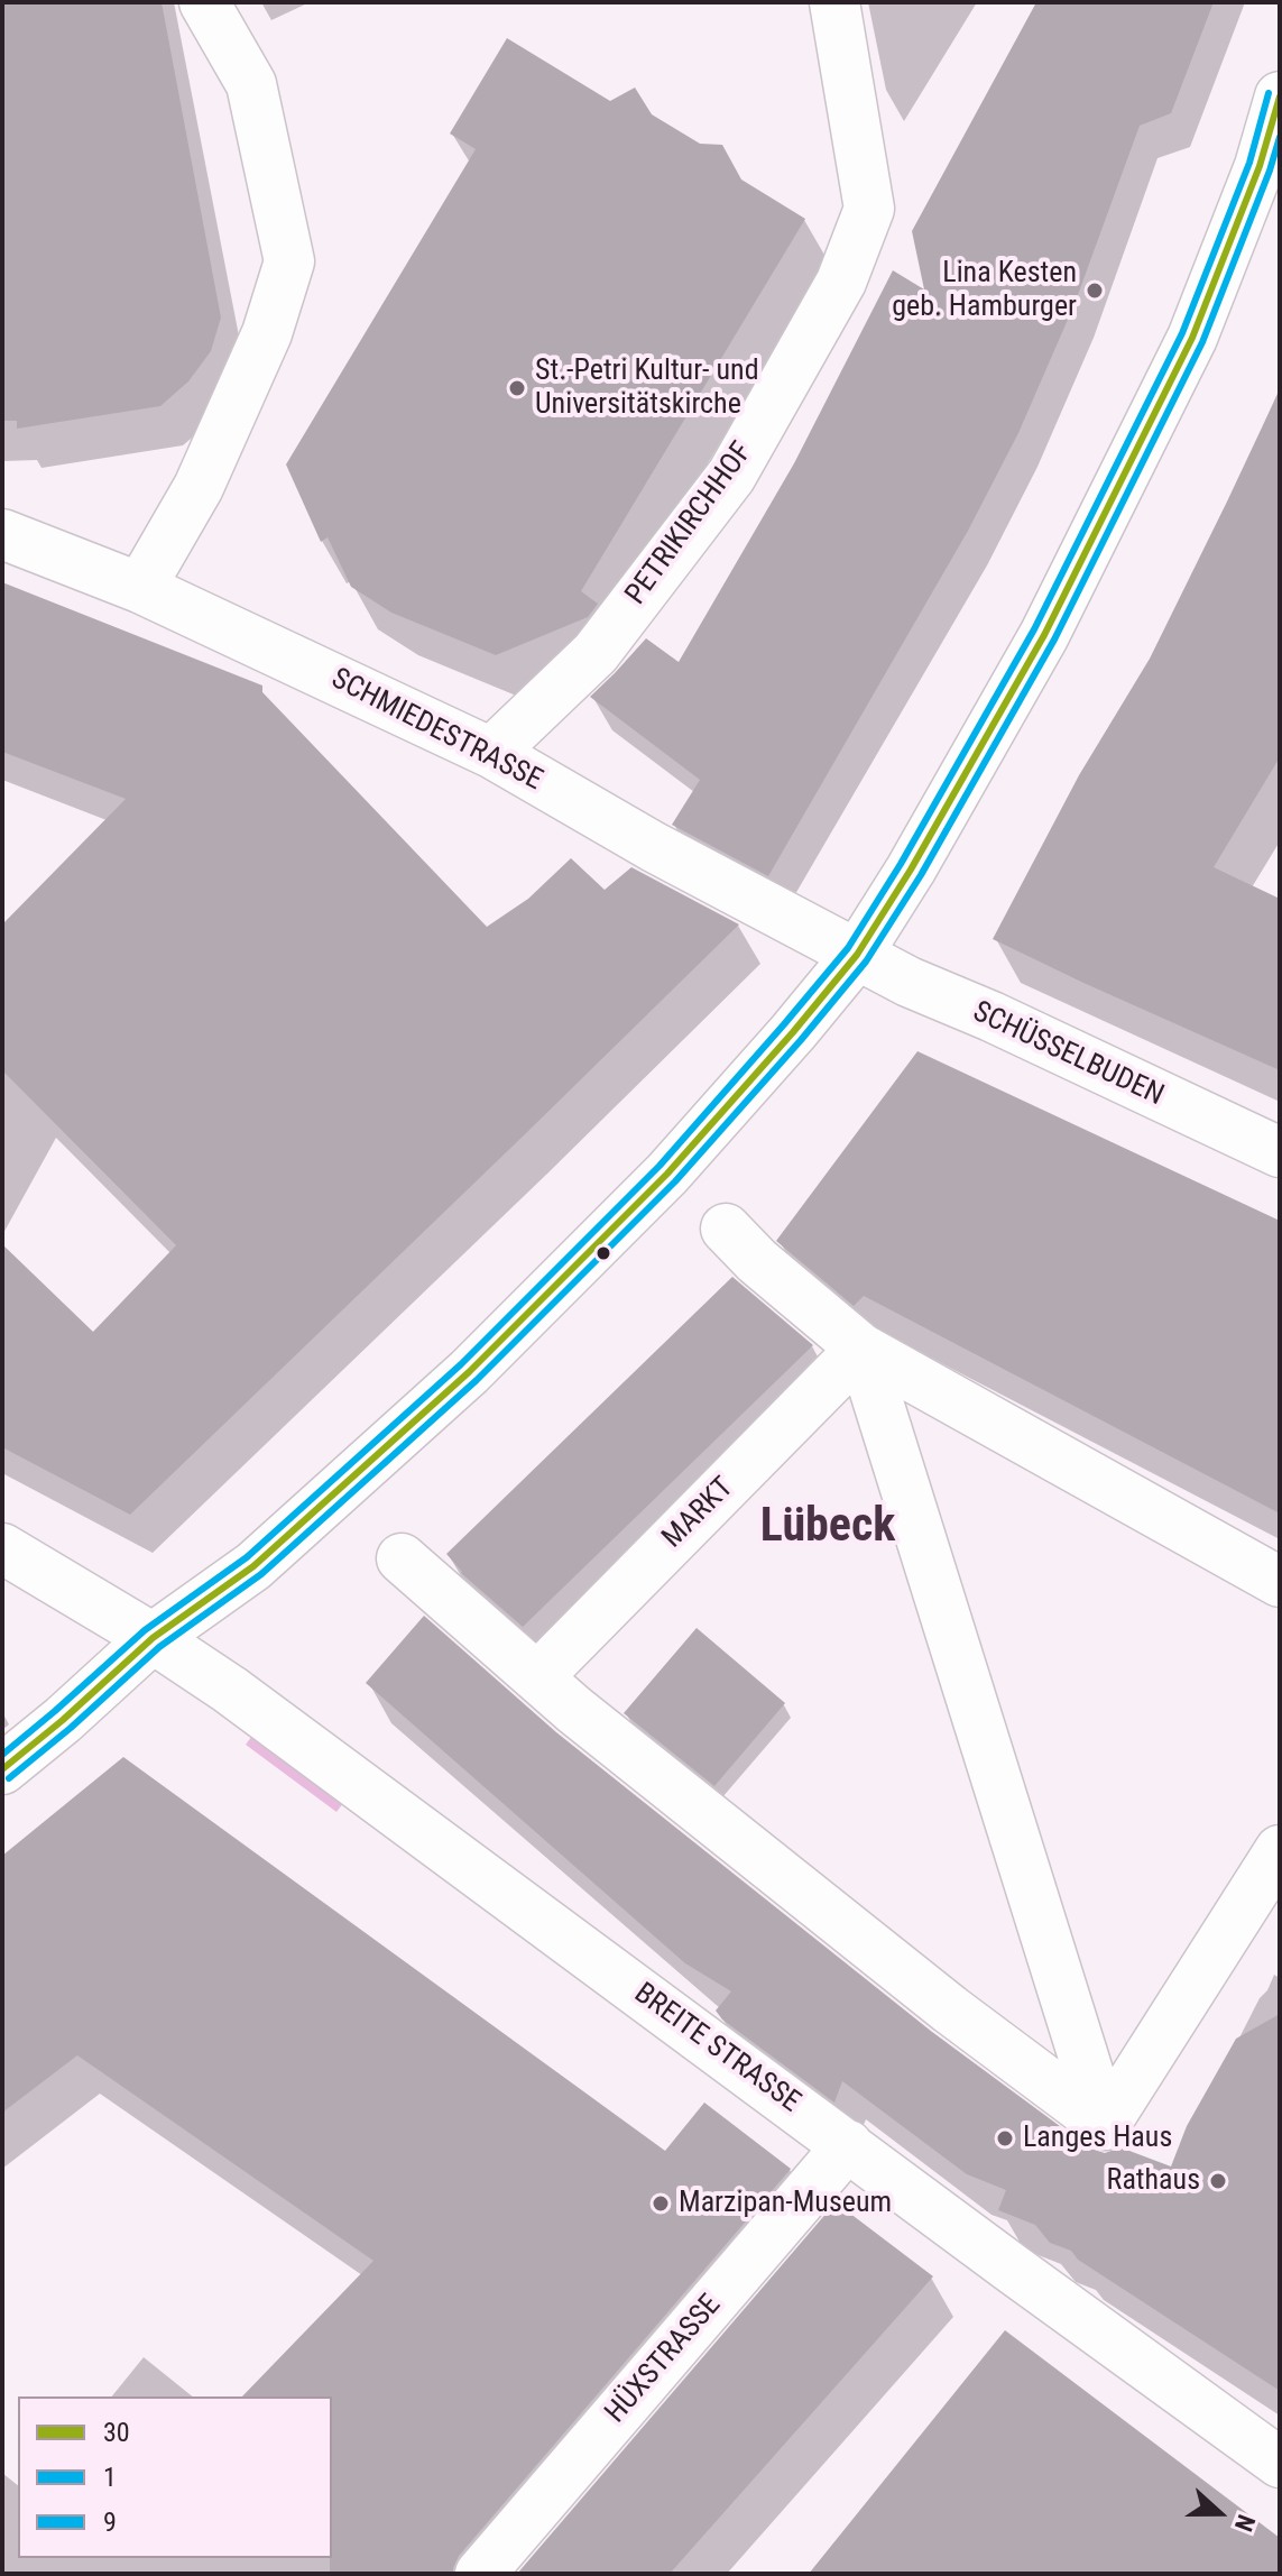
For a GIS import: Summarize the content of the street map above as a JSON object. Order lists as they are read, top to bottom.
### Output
{
  "streets": {
    "street": [
      "PETRIKIRCHHOF",
      "SCHMIEDESTRASSE",
      "SCHÜSSELBUDEN",
      "MARKT",
      "BREITE STRASSE",
      "HÜXSTRASSE"
    ]
  },
  "crossings": [
    ["PETRIKIRCHHOF", "SCHMIEDESTRASSE"],
    ["SCHMIEDESTRASSE", "SCHÜSSELBUDEN"],
    ["BREITE STRASSE", "HÜXSTRASSE"]
  ],
  "districts": ["Lübeck"],
  "places": [
    "Lina Kesten geb. Hamburger",
    "St.-Petri Kultur- und Universitätskirche",
    "Langes Haus",
    "Rathaus",
    "Marzipan-Museum"
  ],
  "lines": ["transit line 9", "transit line 30", "transit line 1"],
  "legend": ["30", "1", "9"],
  "north": "right"
}
